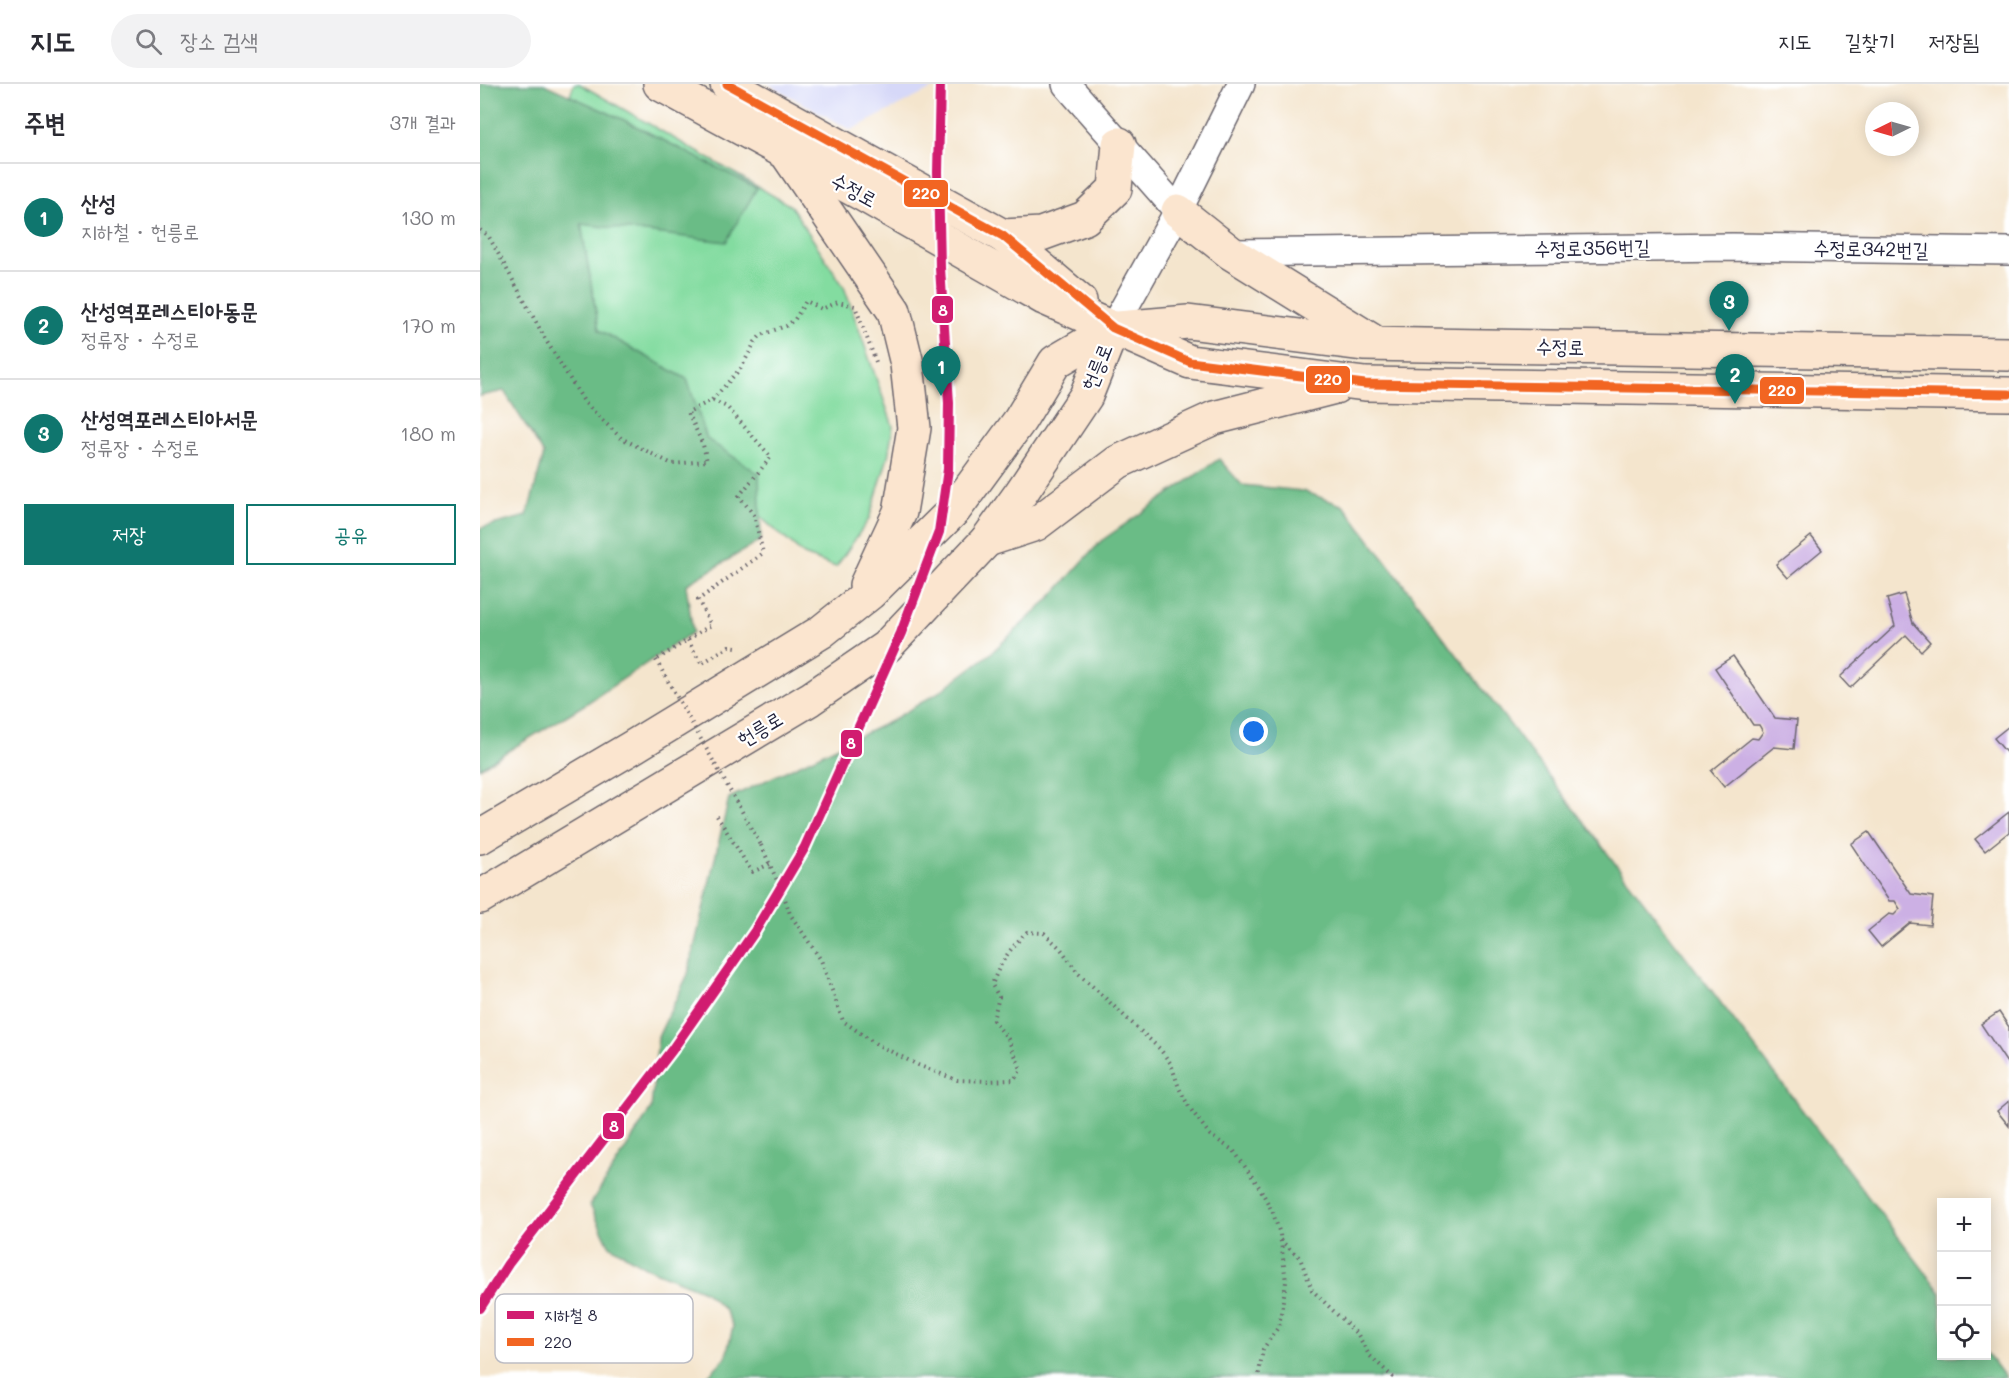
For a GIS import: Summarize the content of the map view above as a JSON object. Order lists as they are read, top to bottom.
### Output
{
  "streets": {
    "main road": ["수정로", "헌릉로"],
    "street": ["수정로356번길", "수정로342번길"]
  },
  "crossings": [
    ["수정로", "헌릉로"],
    ["수정로356번길", "수정로342번길"]
  ],
  "lines": ["metro line 8", "transit line 220"],
  "legend": ["지하철 8", "220"],
  "north": "left",
  "page": {
    "header": "지도",
    "search": "장소 검색",
    "nav": ["지도", "길찾기", "저장됨"],
    "heading": ["주변", "3개 결과"],
    "list": [
      {
        "mark": "1",
        "name": "산성",
        "note": "지하철 · 헌릉로",
        "value": "130 m"
      },
      {
        "mark": "2",
        "name": "산성역포레스티아동문",
        "note": "정류장 · 수정로",
        "value": "170 m"
      },
      {
        "mark": "3",
        "name": "산성역포레스티아서문",
        "note": "정류장 · 수정로",
        "value": "180 m"
      }
    ],
    "pins": ["3", "1", "2"],
    "buttons": ["저장", "공유"],
    "map_buttons": ["+", "−"]
  }
}
